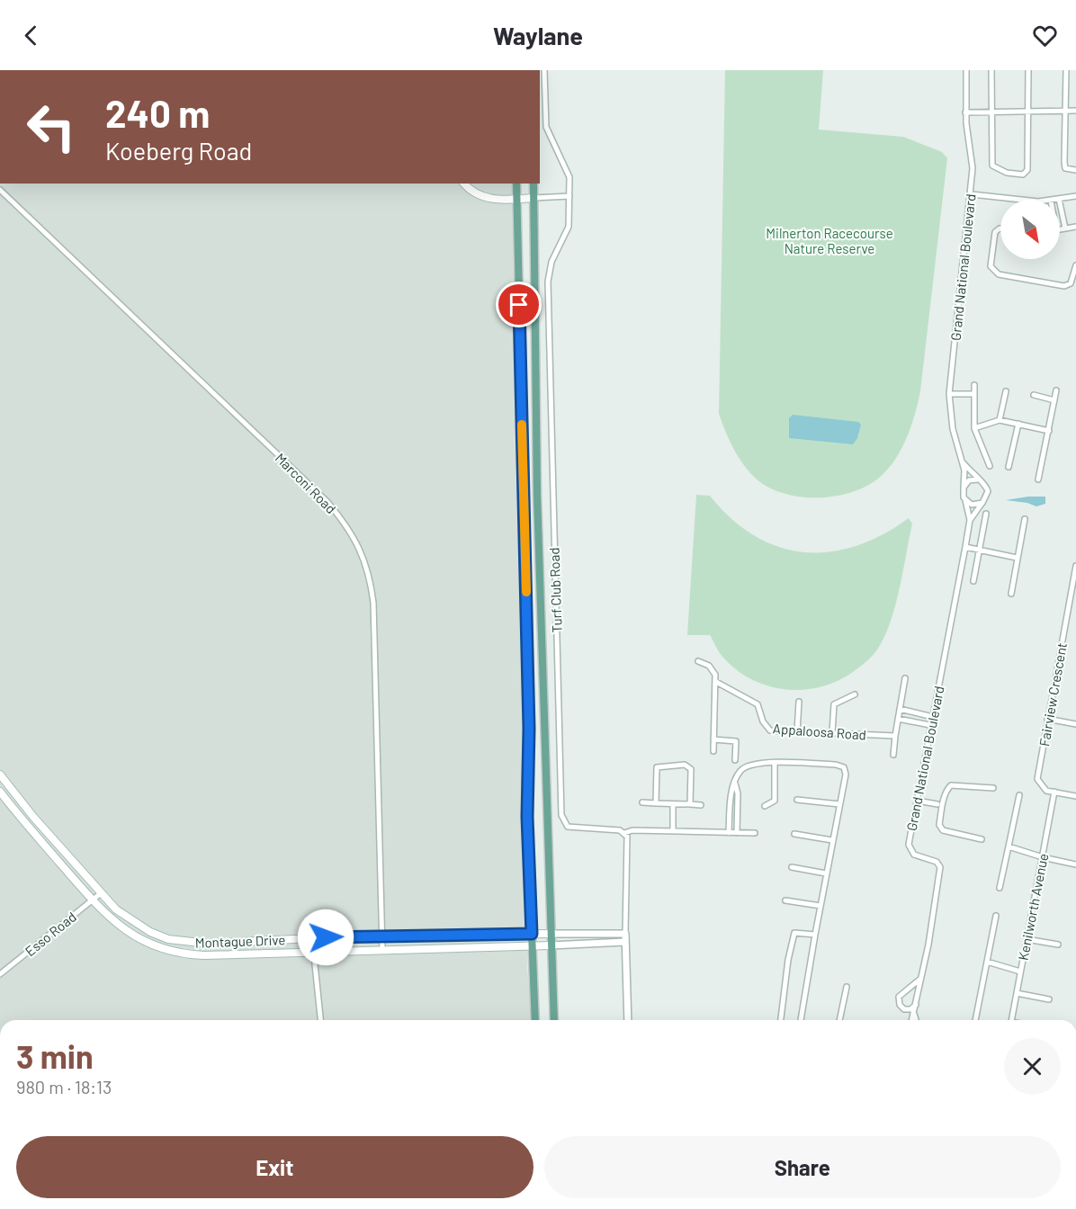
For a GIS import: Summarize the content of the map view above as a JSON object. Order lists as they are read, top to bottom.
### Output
{
  "streets": {
    "main road": ["Montague Drive"],
    "street": [
      "Grand National Boulevard",
      "Marconi Road",
      "Turf Club Road",
      "Fairview Crescent",
      "Appaloosa Road",
      "Kenilworth Avenue",
      "Esso Road"
    ]
  },
  "crossings": [
    ["Marconi Road", "Montague Drive"],
    ["Fairview Crescent", "Kenilworth Avenue"],
    ["Esso Road", "Montague Drive"]
  ],
  "parks": ["Milnerton Racecourse Nature Reserve"],
  "north": "bottom right",
  "page": {
    "header": "Waylane",
    "turn": ["240 m", "Koeberg Road"],
    "heading": ["3 min", "980 m · 18:13"],
    "buttons": ["Exit", "Share"]
  }
}
